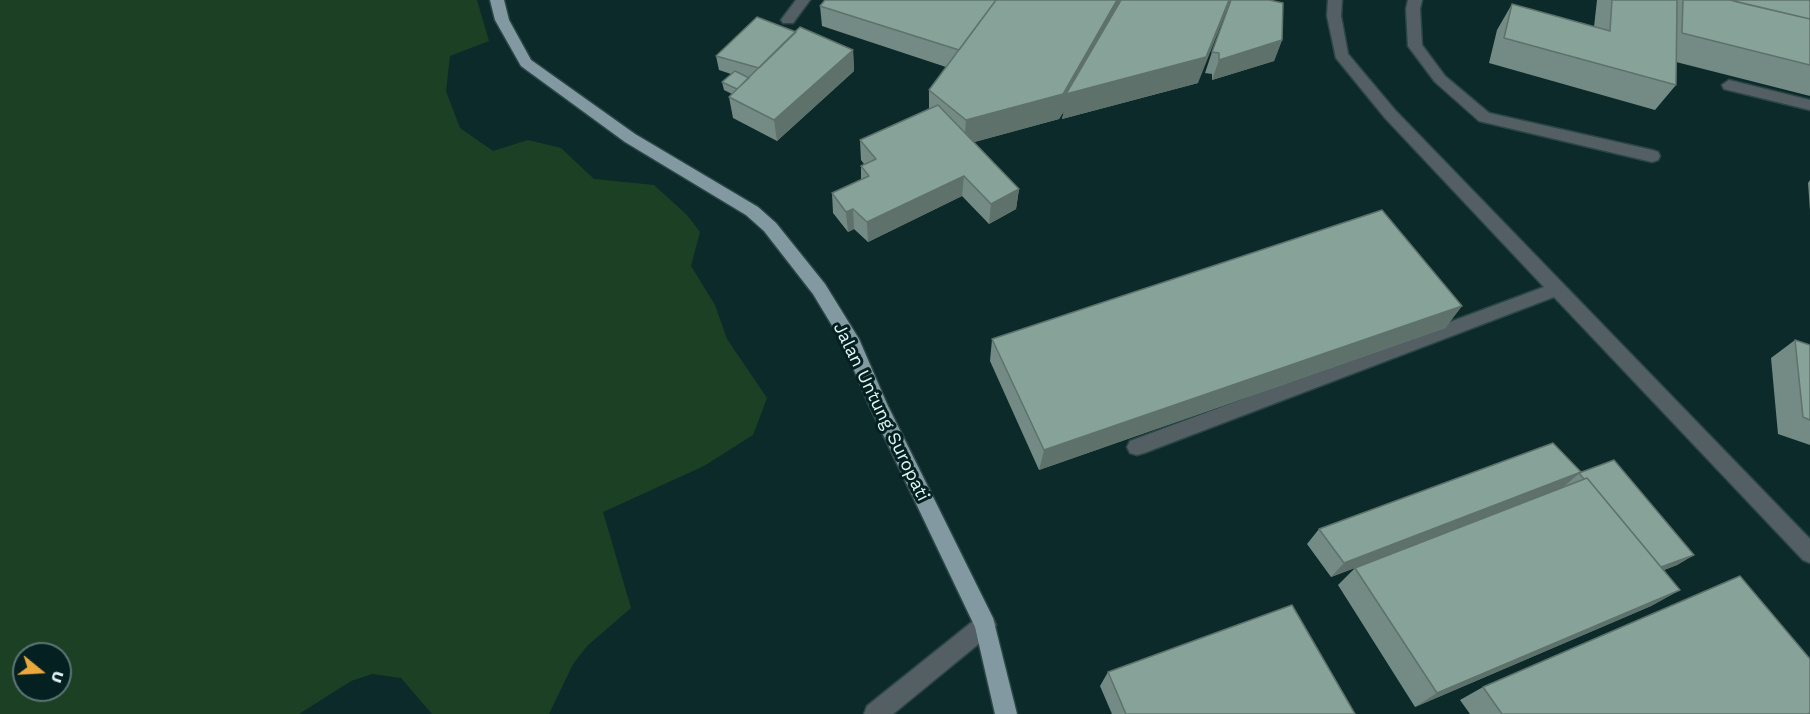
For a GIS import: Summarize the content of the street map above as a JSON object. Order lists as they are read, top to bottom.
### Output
{
  "streets": {
    "main road": ["Jalan Untung Suropati"]
  },
  "north": "right"
}
